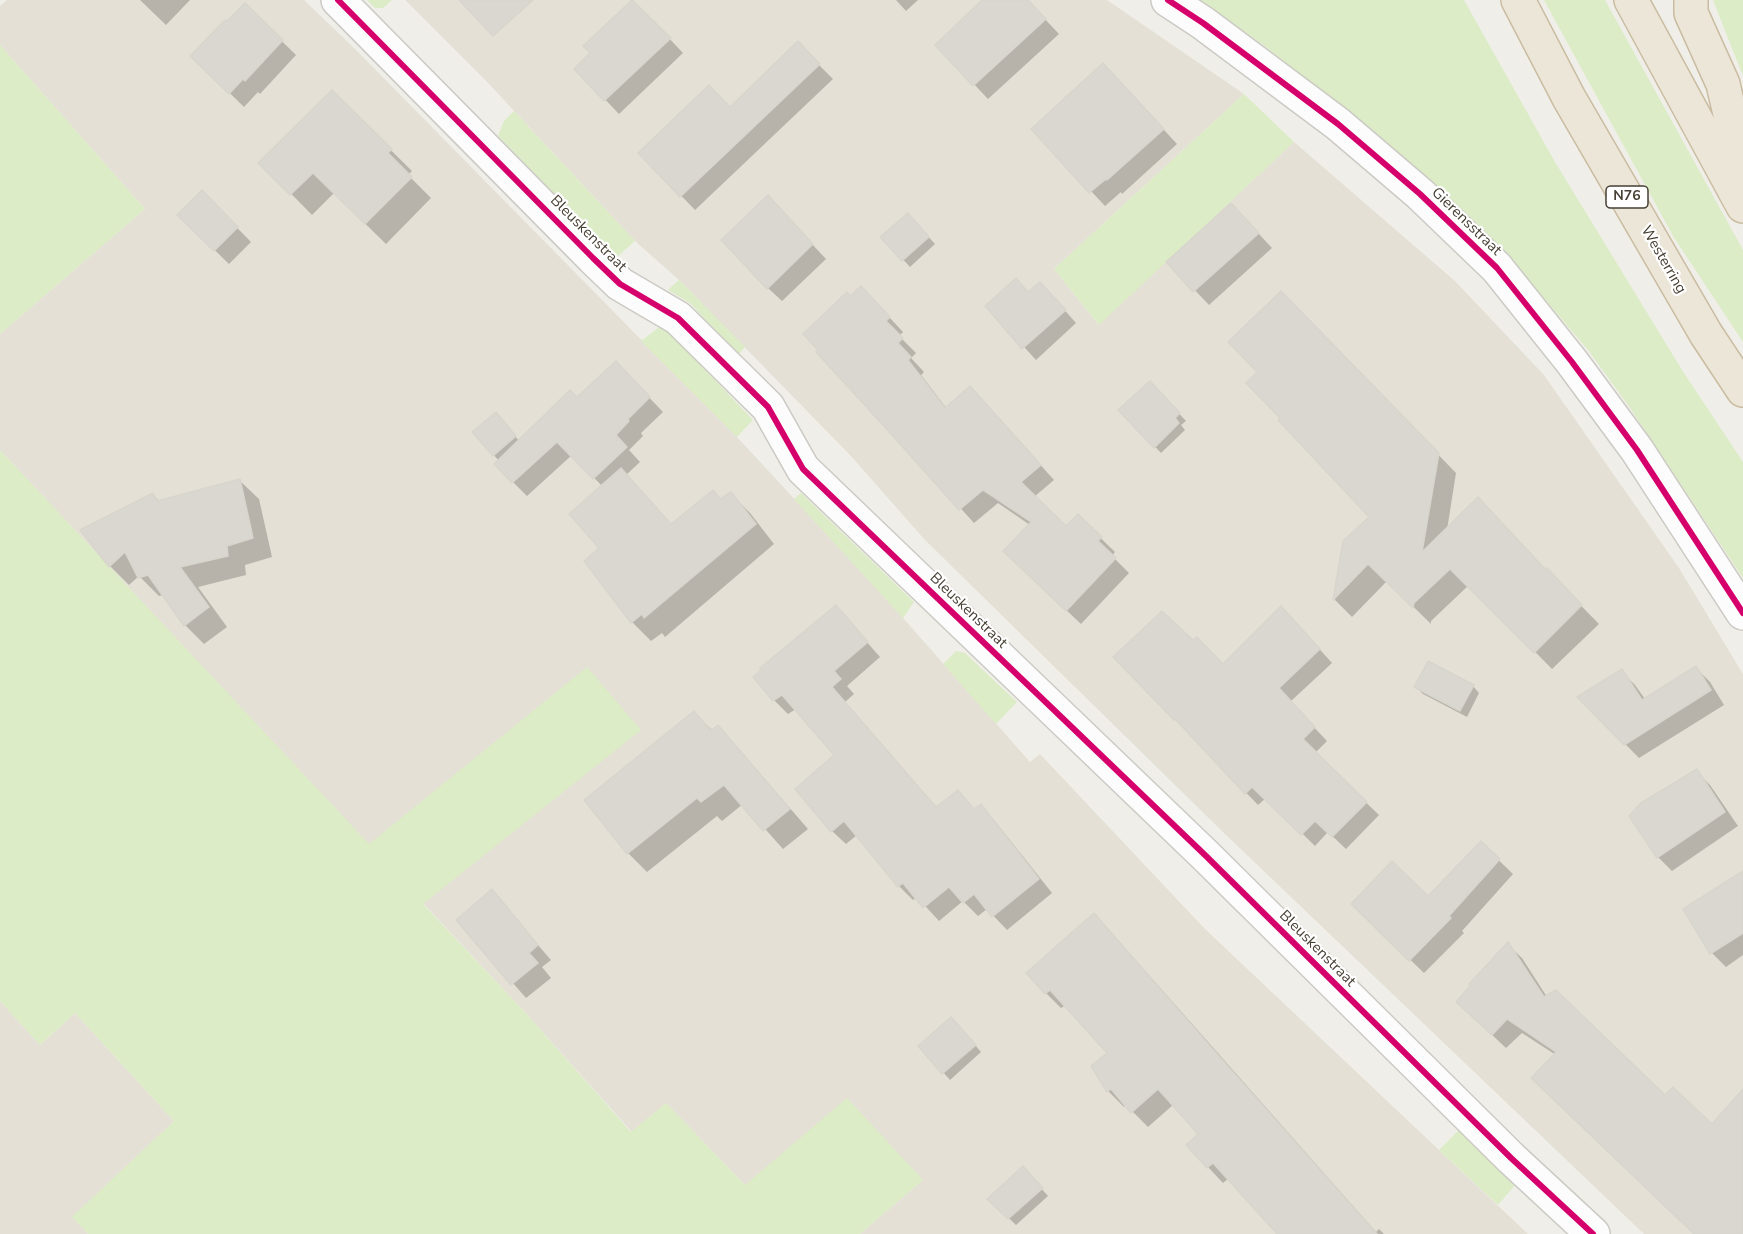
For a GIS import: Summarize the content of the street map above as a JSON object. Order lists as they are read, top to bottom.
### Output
{
  "streets": {
    "highway": ["N76", "Westerring"],
    "street": ["Gierensstraat", "Bleuskenstraat"]
  }
}
